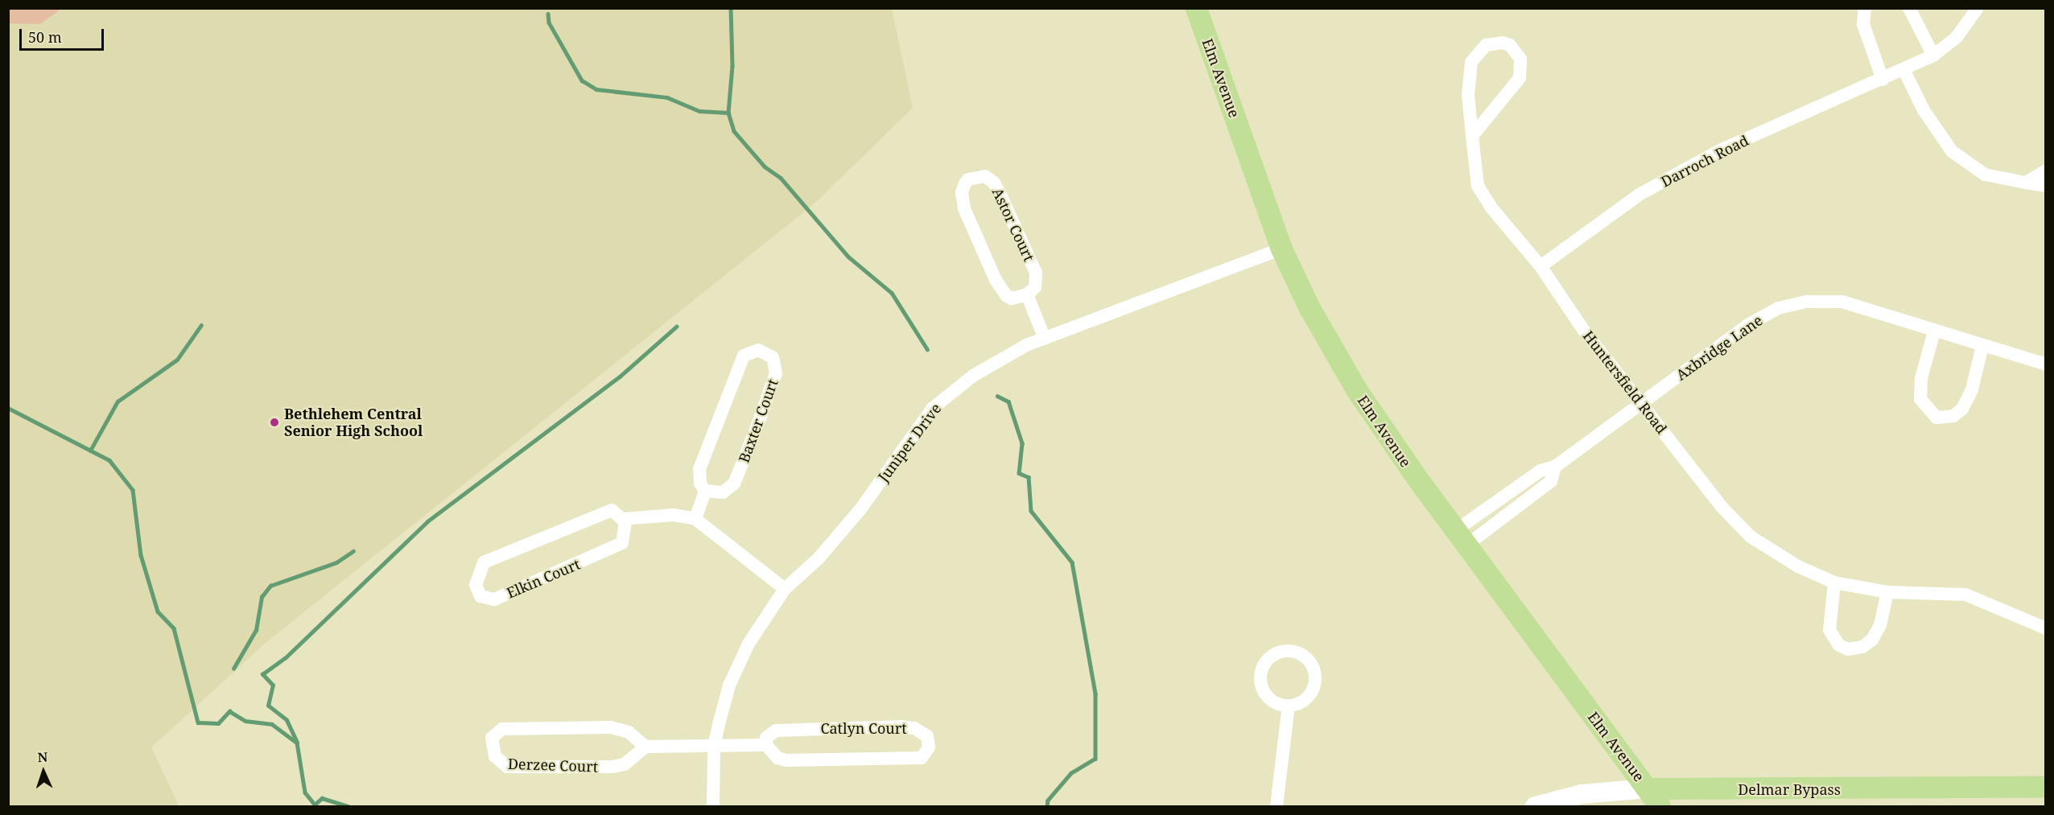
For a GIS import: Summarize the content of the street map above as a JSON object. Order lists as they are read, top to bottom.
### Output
{
  "streets": {
    "main road": ["Elm Avenue", "Delmar Bypass"],
    "street": [
      "Darroch Road",
      "Astor Court",
      "Axbridge Lane",
      "Huntersfield Road",
      "Baxter Court",
      "Juniper Drive",
      "Elkin Court",
      "Catlyn Court",
      "Derzee Court"
    ]
  },
  "crossings": [
    ["Elm Avenue", "Axbridge Lane"],
    ["Elm Avenue", "Juniper Drive"],
    ["Elm Avenue", "Delmar Bypass"],
    ["Darroch Road", "Huntersfield Road"],
    ["Axbridge Lane", "Huntersfield Road"],
    ["Juniper Drive", "Elkin Court"]
  ],
  "places": ["Bethlehem Central Senior High School"],
  "scale_bar": "50 m",
  "north": "top"
}
